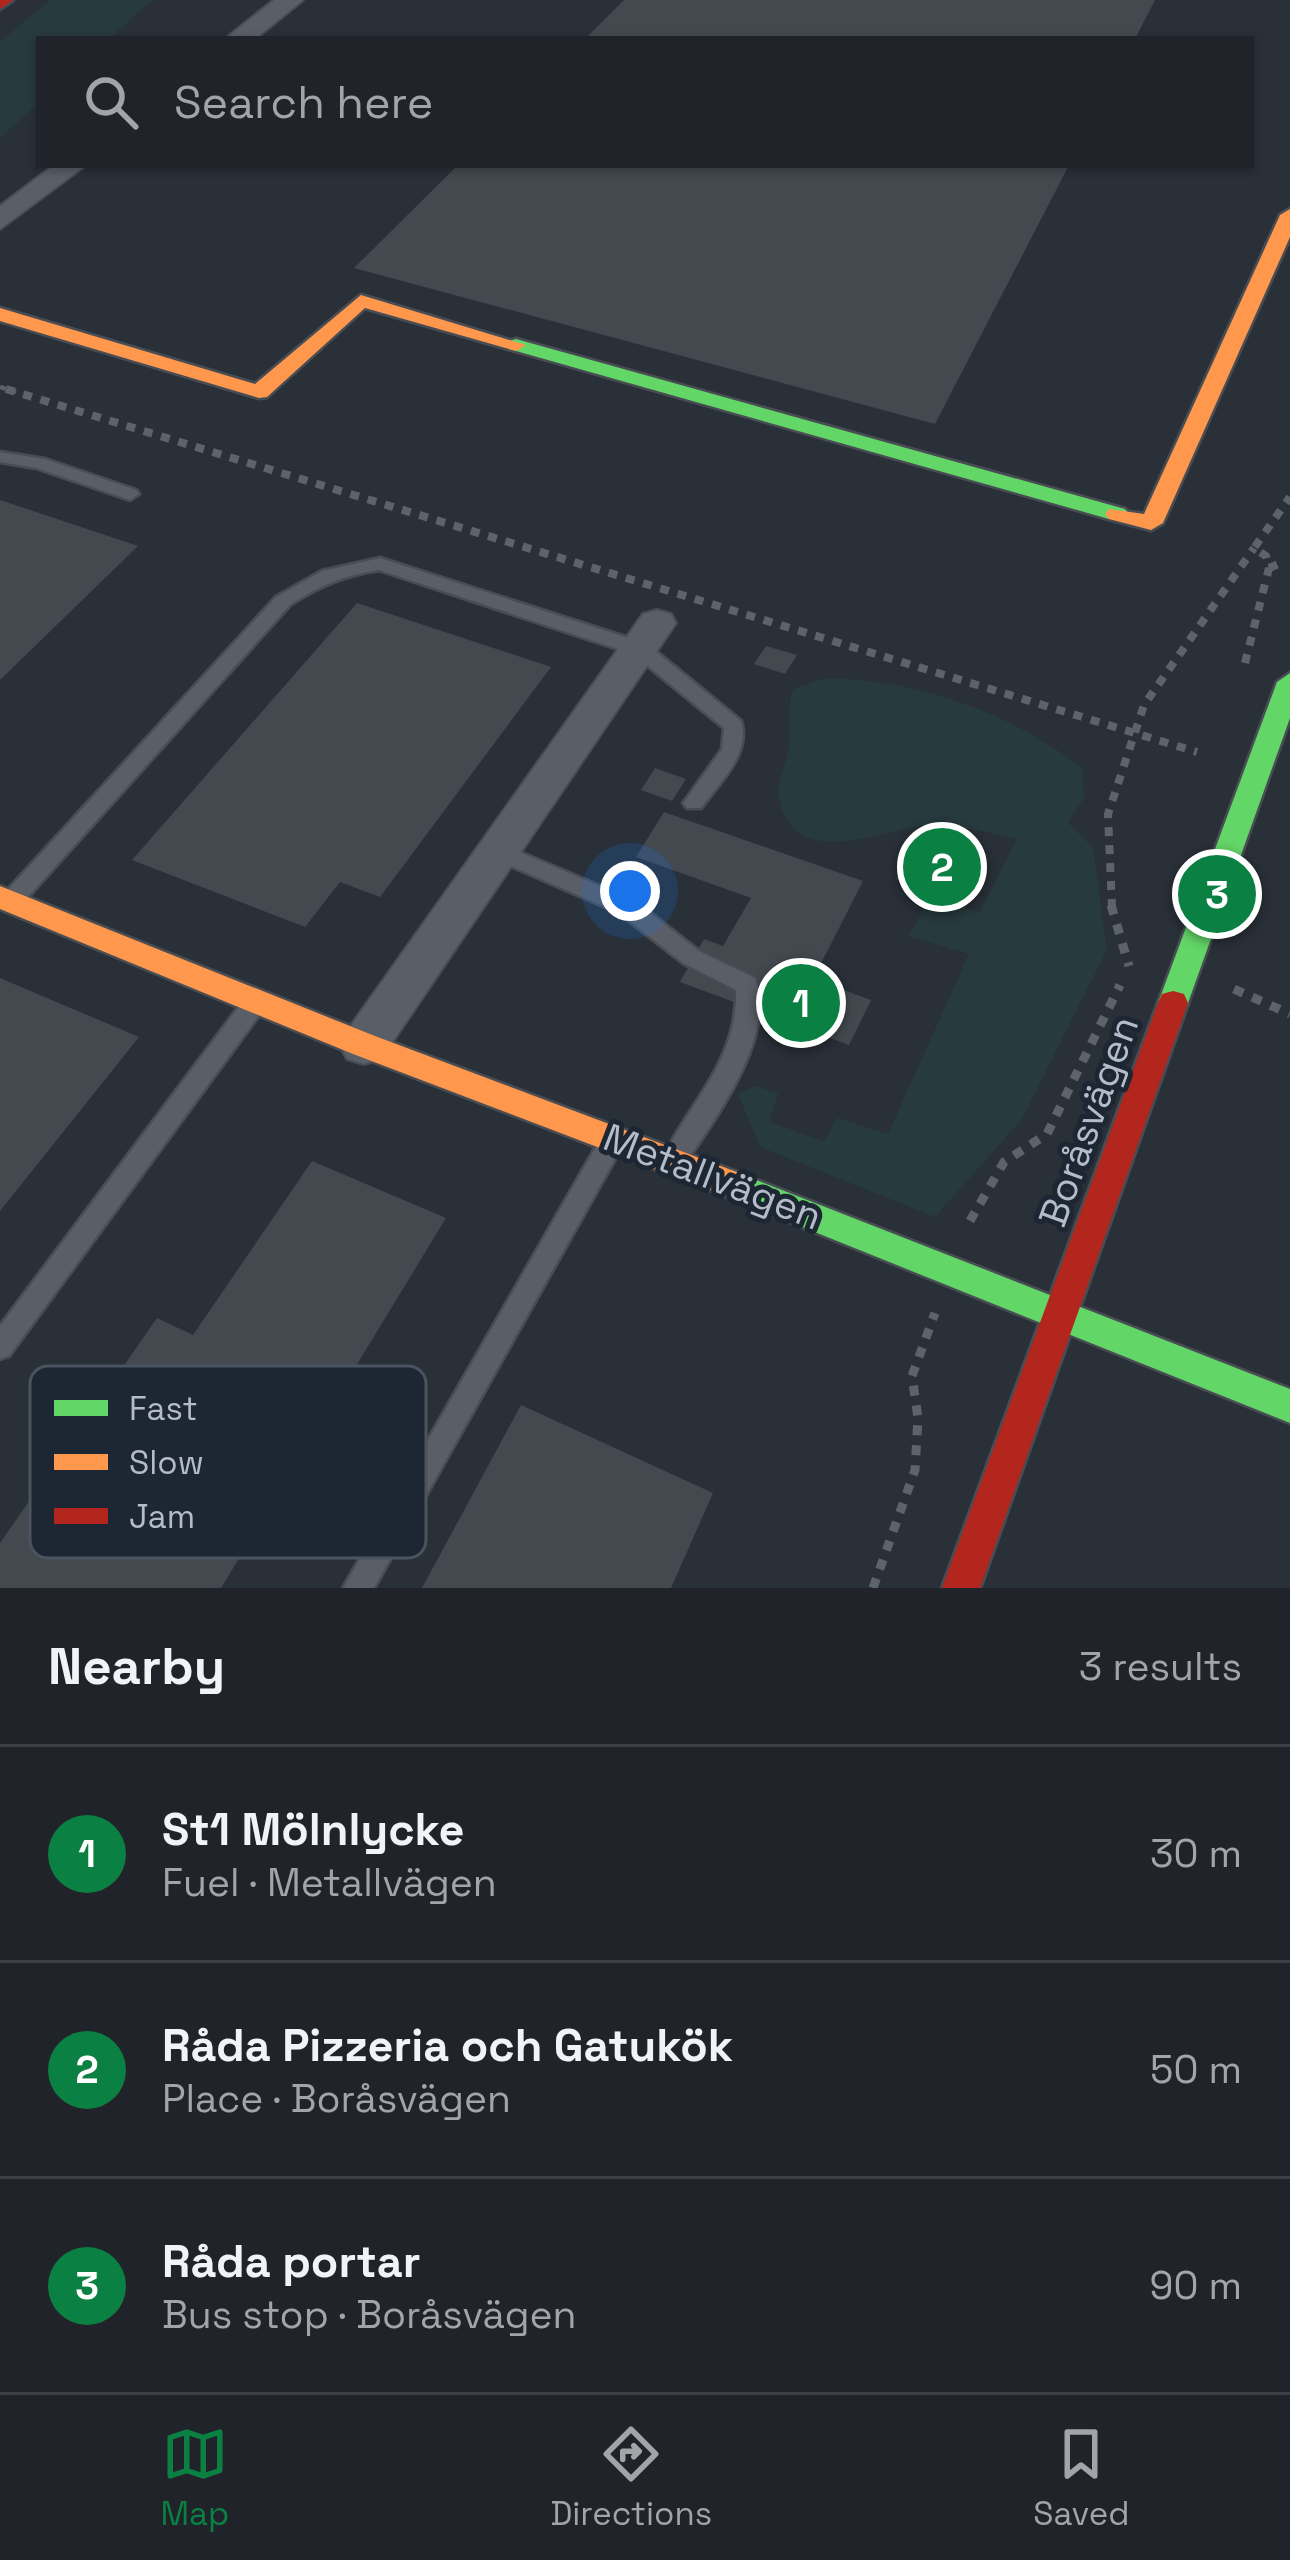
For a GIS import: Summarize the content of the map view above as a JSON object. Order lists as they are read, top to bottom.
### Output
{
  "streets": {
    "street": ["Boråsvägen", "Metallvägen"]
  },
  "crossings": [
    ["Boråsvägen", "Metallvägen"]
  ],
  "legend": ["Fast", "Slow", "Jam"],
  "page": {
    "search": "Search here",
    "pins": ["2", "3", "1"],
    "heading": ["Nearby", "3 results"],
    "list": [
      {
        "mark": "1",
        "name": "St1 Mölnlycke",
        "note": "Fuel · Metallvägen",
        "value": "30 m"
      },
      {
        "mark": "2",
        "name": "Råda Pizzeria och Gatukök",
        "note": "Place · Boråsvägen",
        "value": "50 m"
      },
      {
        "mark": "3",
        "name": "Råda portar",
        "note": "Bus stop · Boråsvägen",
        "value": "90 m"
      }
    ],
    "nav": ["Map", "Directions", "Saved"]
  }
}
